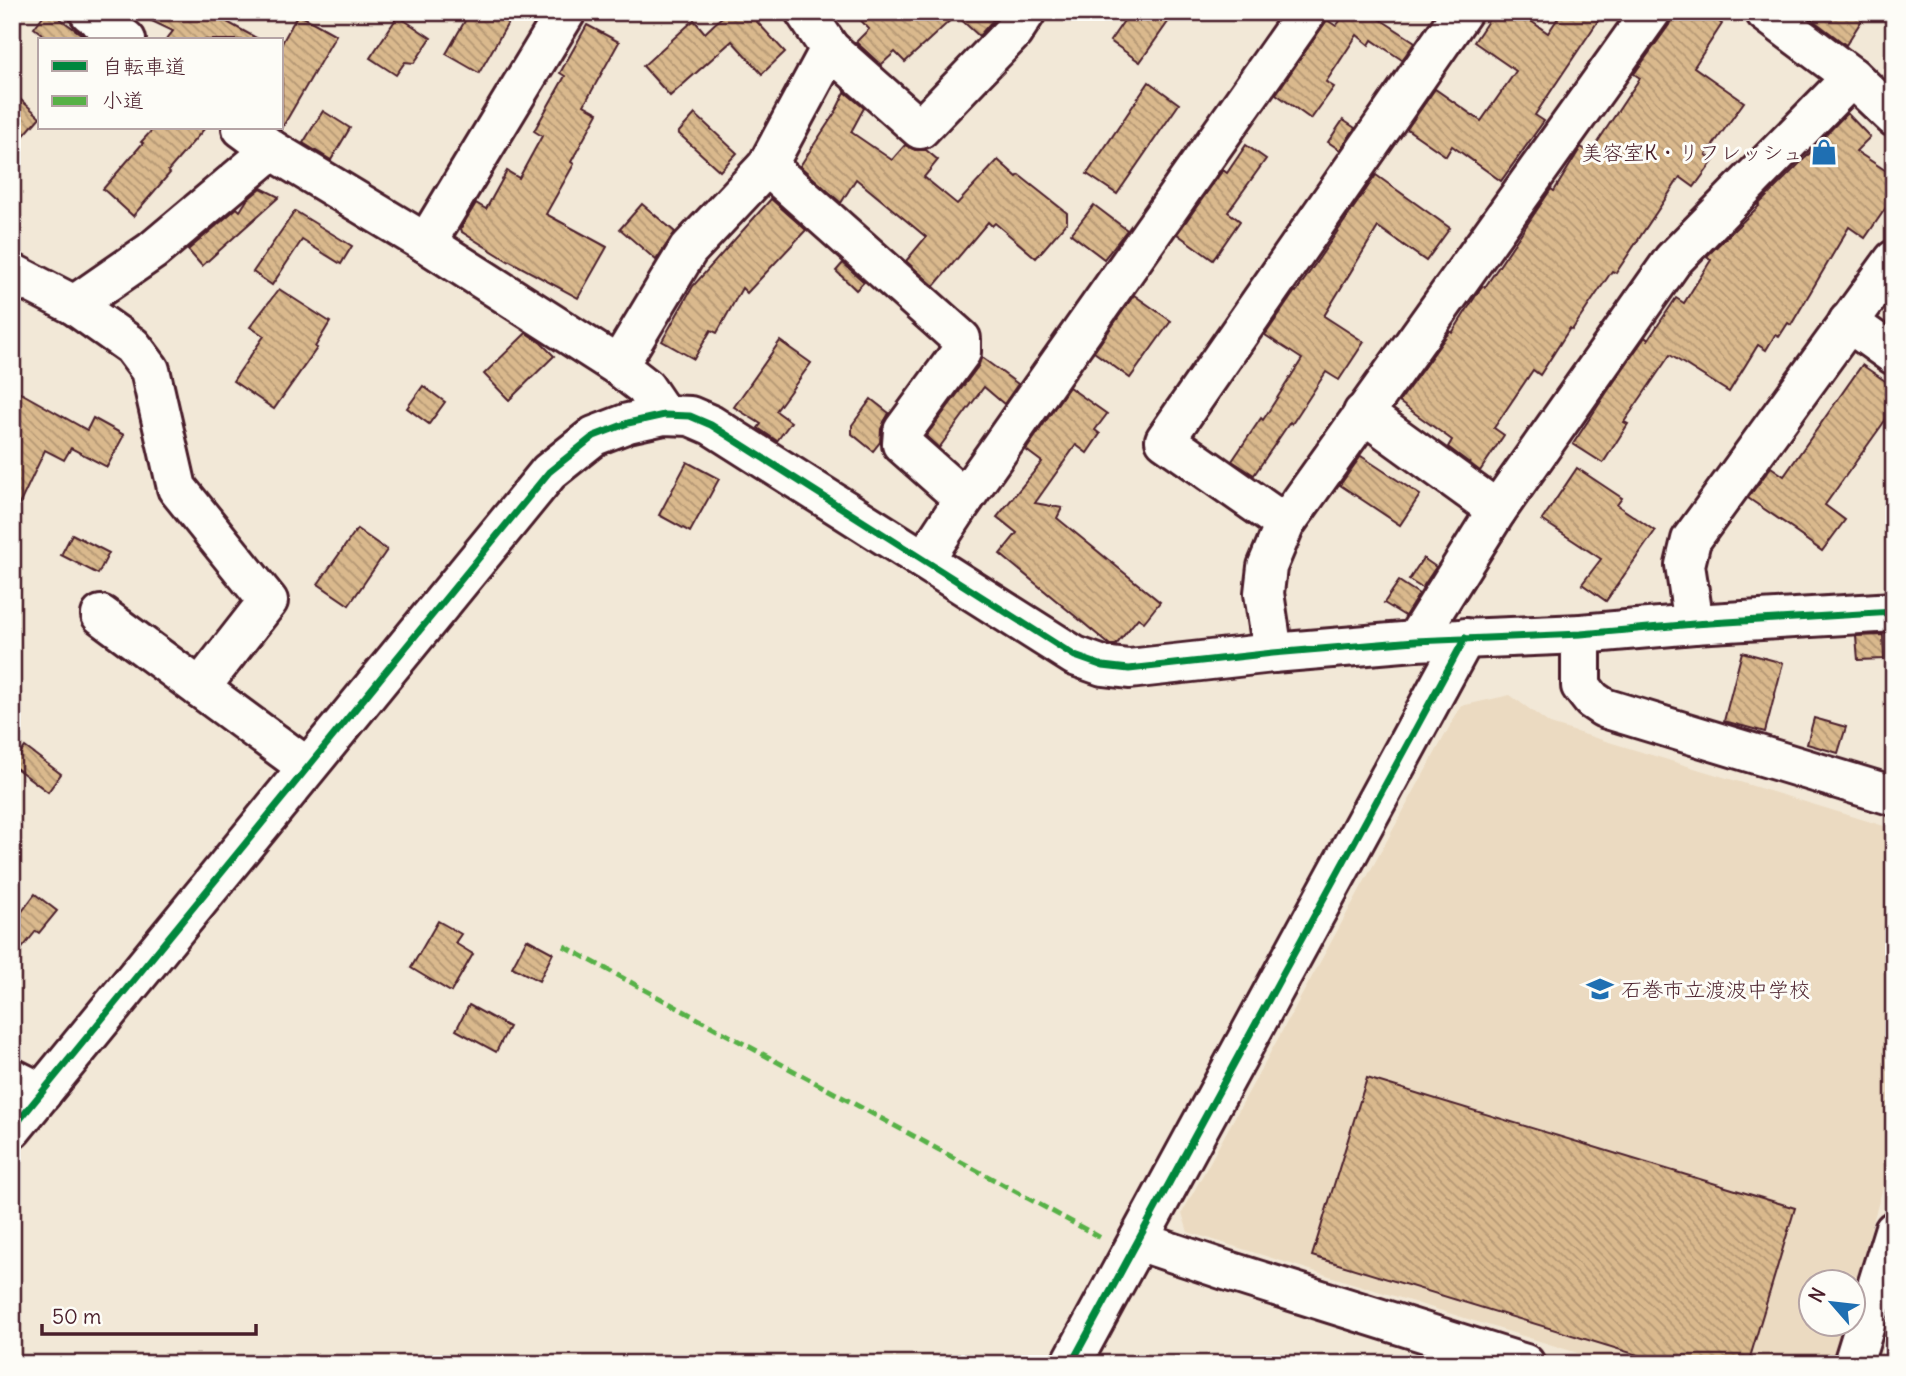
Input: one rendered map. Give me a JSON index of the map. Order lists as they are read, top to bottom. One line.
{"places":{"shop":["美容室K・リフレッシュ"],"school or university":["石巻市立渡波中学校"]},"legend":["自転車道","小道"],"scale_bar":"50 m","north":"top left"}
